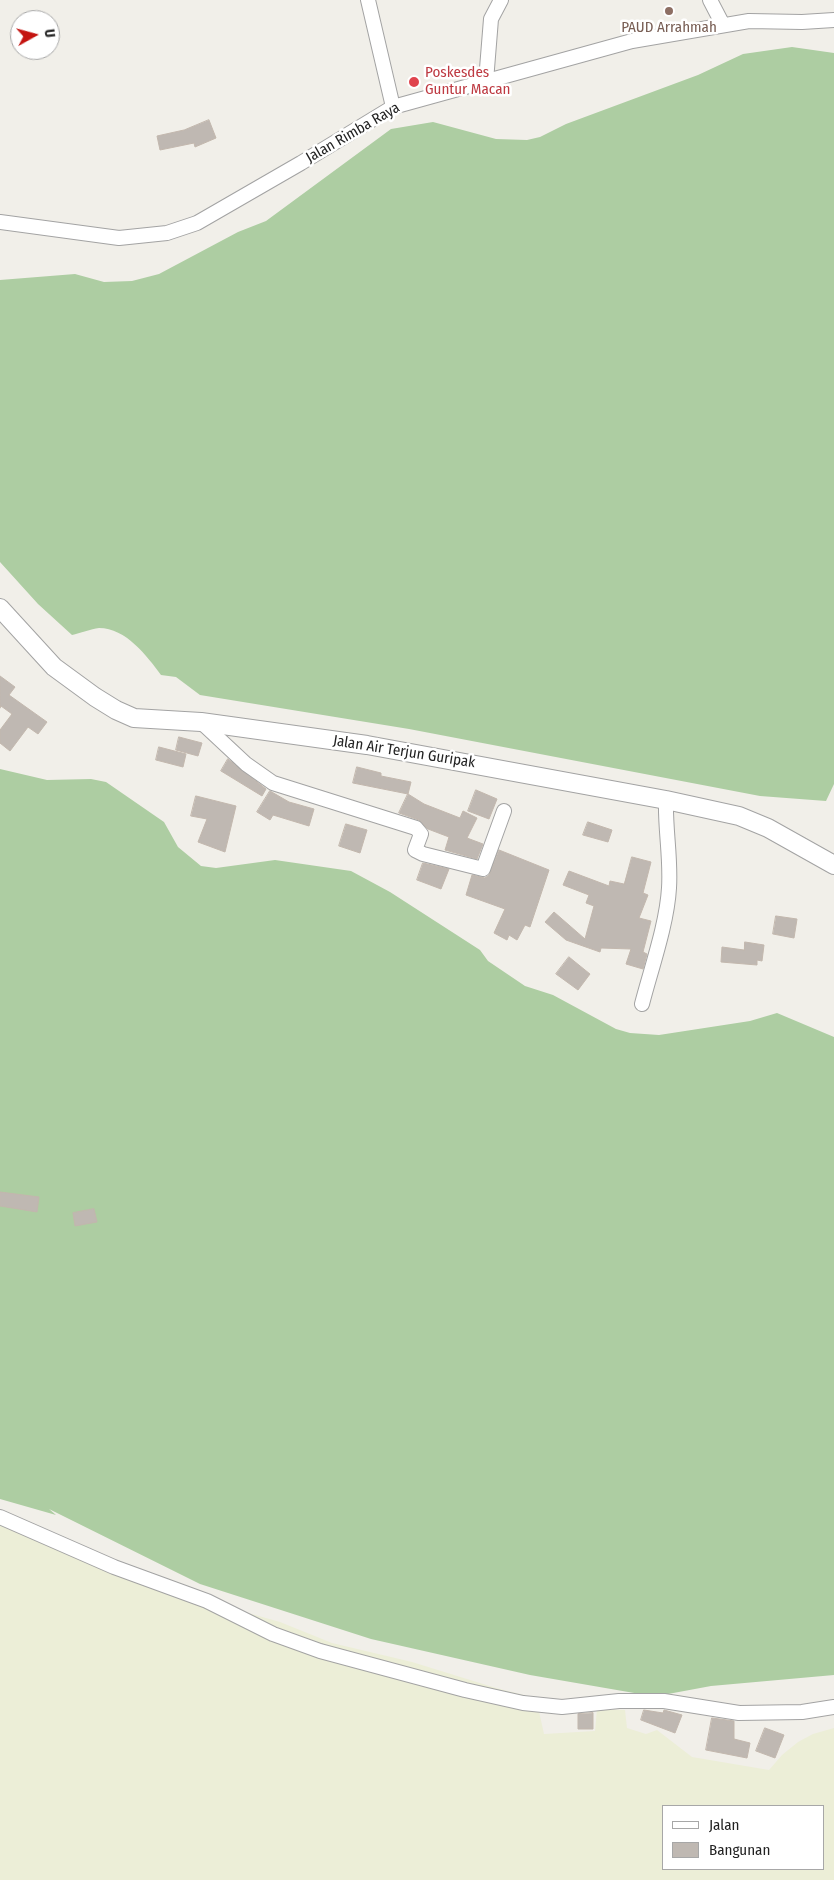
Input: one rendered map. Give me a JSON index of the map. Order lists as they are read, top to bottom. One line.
{"streets":{"street":["Jalan Rimba Raya","Jalan Air Terjun Guripak"]},"places":["PAUD Arrahmah","Poskesdes Guntur Macan"],"legend":["Jalan","Bangunan"],"north":"right"}
